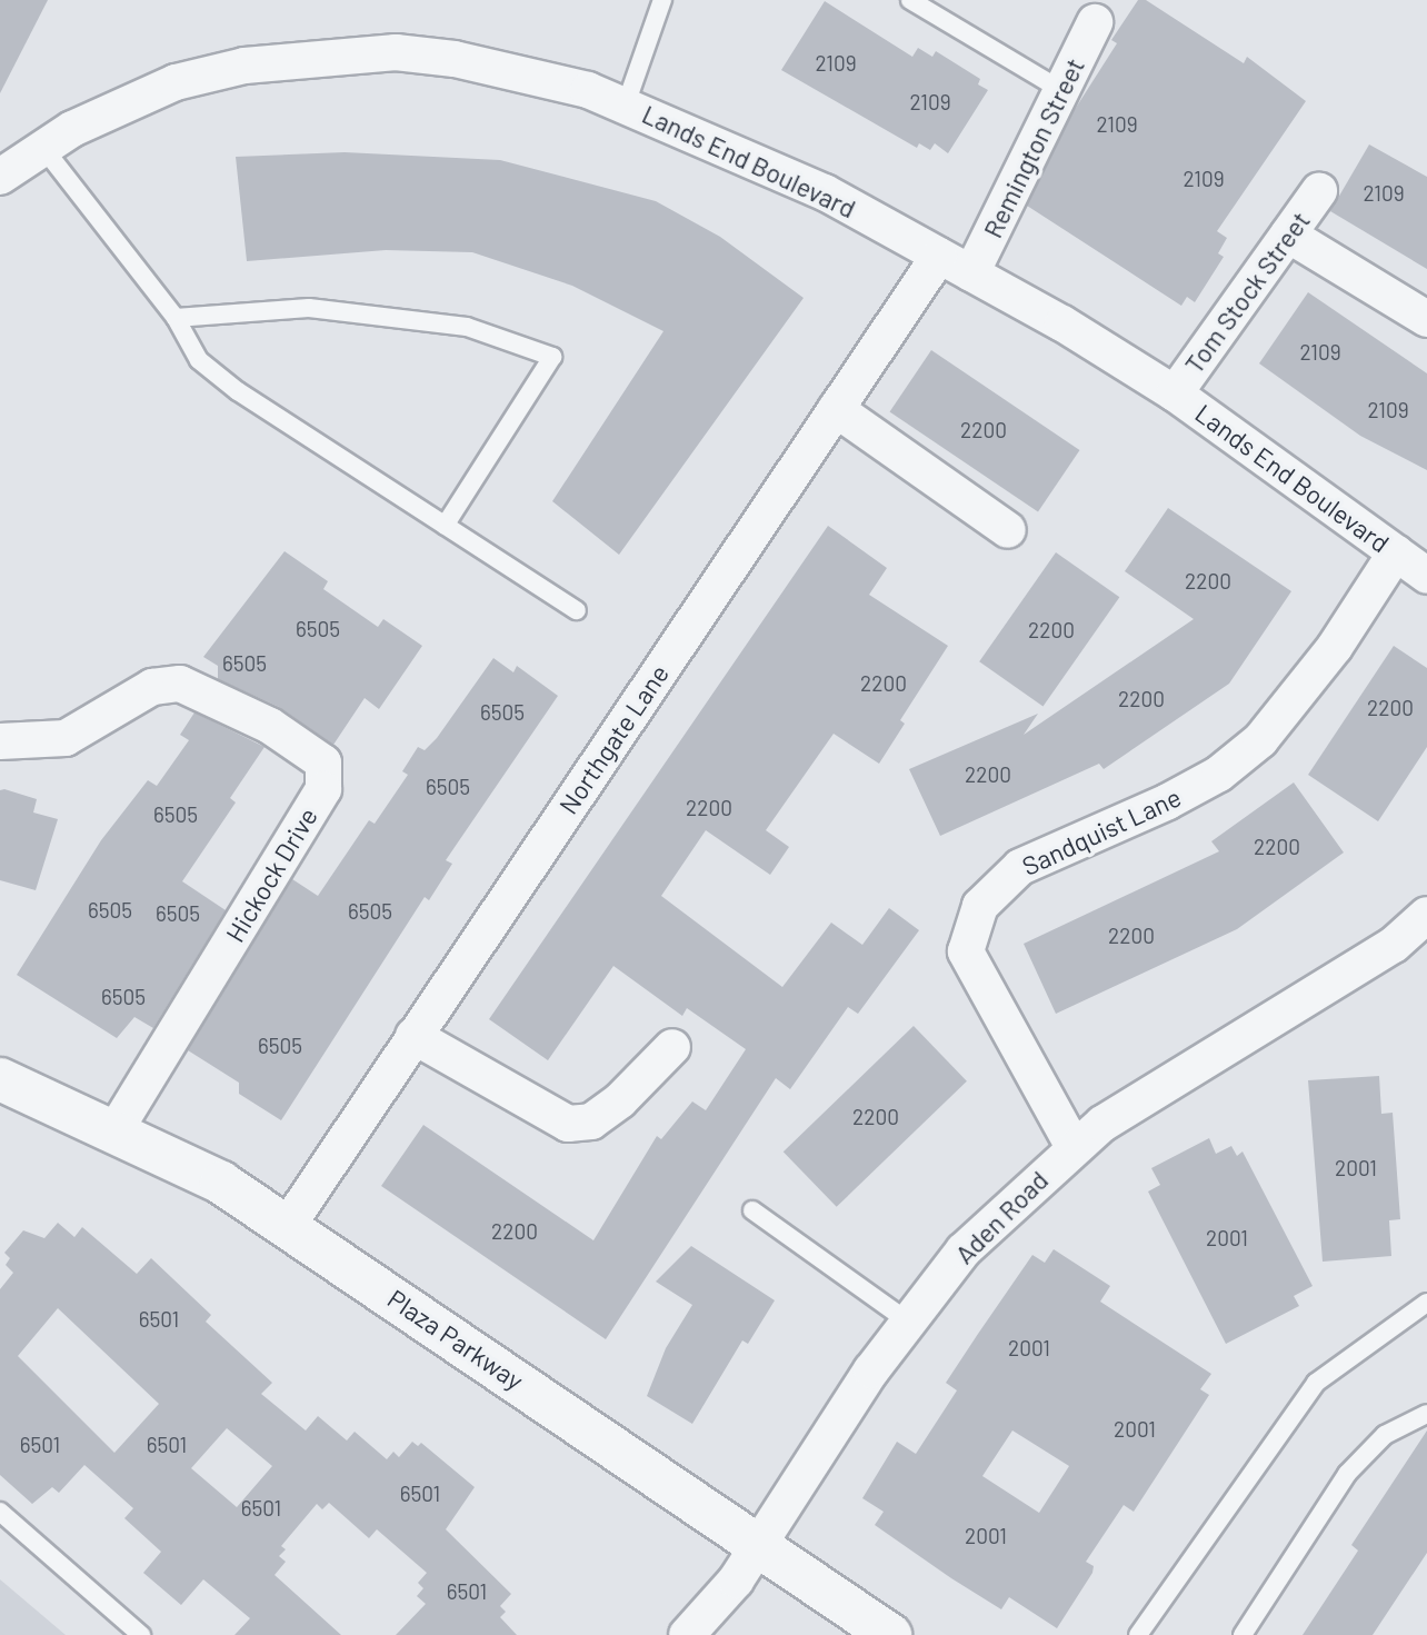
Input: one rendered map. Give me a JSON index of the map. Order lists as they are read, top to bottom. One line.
{"streets":{"street":["Remington Street","Lands End Boulevard","Tom Stock Street","Northgate Lane","Sandquist Lane","Hickock Drive","Aden Road","Plaza Parkway"]},"crossings":[["Remington Street","Lands End Boulevard"],["Lands End Boulevard","Tom Stock Street"],["Lands End Boulevard","Northgate Lane"],["Lands End Boulevard","Sandquist Lane"],["Northgate Lane","Plaza Parkway"],["Sandquist Lane","Aden Road"],["Hickock Drive","Plaza Parkway"],["Aden Road","Plaza Parkway"]],"house_numbers":["2109","2109","2109","2109","2109","2109","2109","2200","2200","6505","2200","6505","2200","2200","2200","6505","2200","6505","2200","6505","2200","6505","6505","6505","2200","6505","6505","2200","2001","2200","2001","6501","2001","2001","6501","6501","6501","6501","2001","6501"]}
